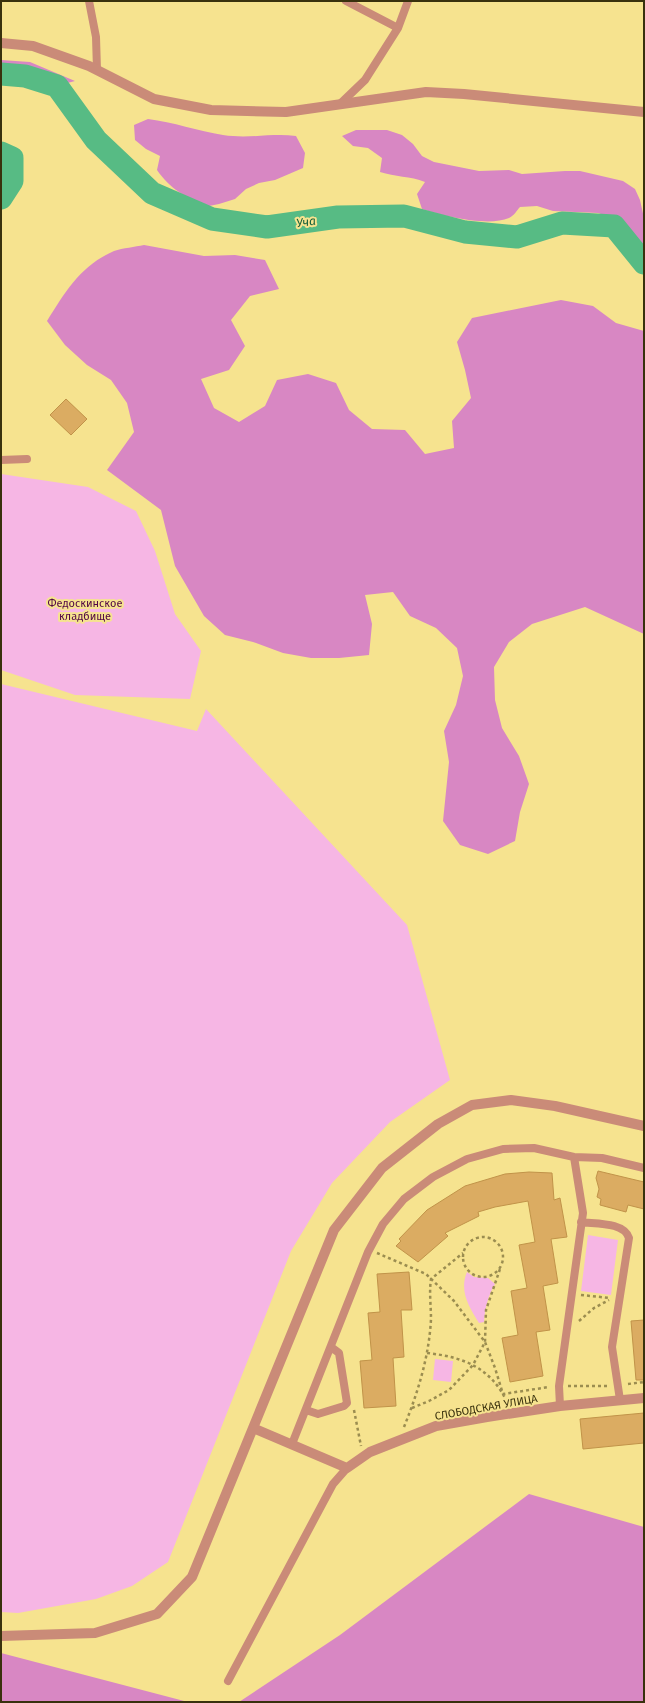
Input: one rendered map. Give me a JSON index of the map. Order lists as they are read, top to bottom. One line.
{"streets":{"street":["СЛОБОДСКАЯ УЛИЦА"]},"water":["Уча"],"parks":["Федоскинское кладбище"]}
